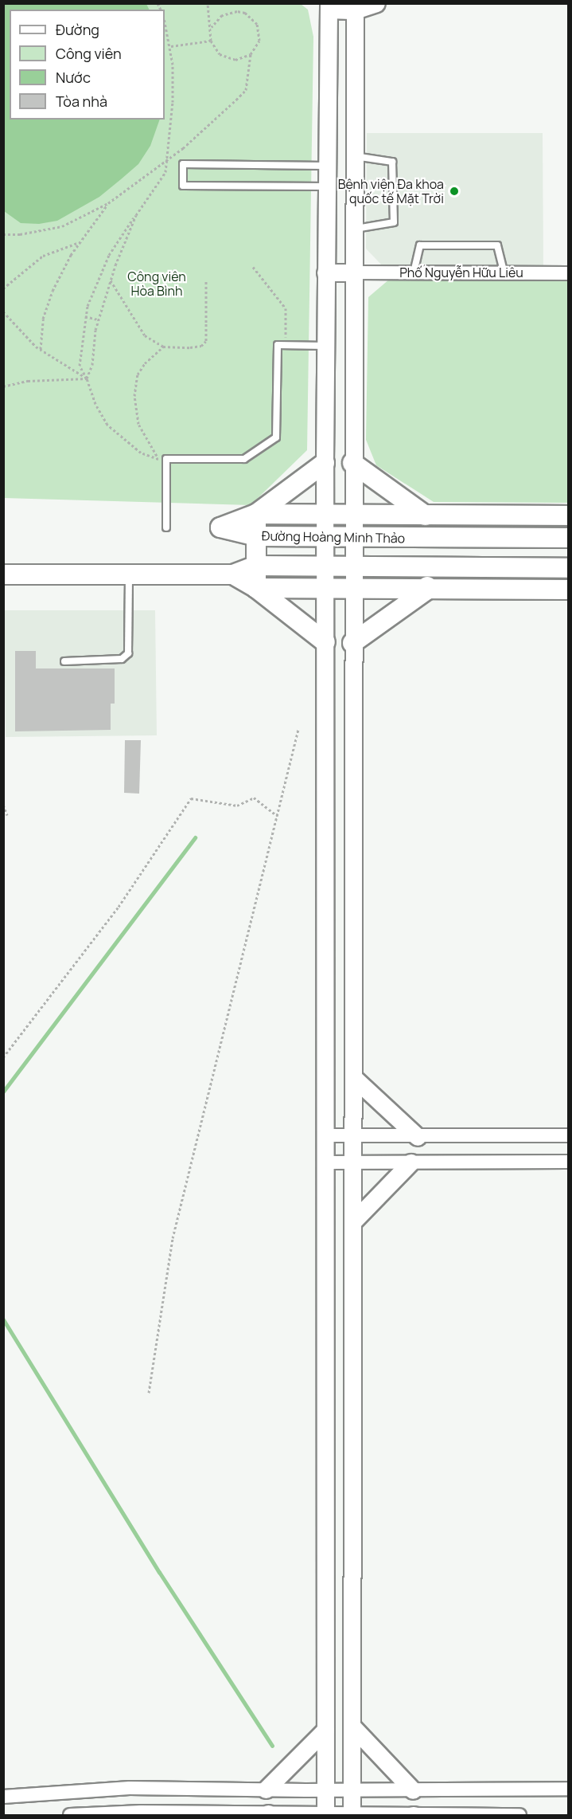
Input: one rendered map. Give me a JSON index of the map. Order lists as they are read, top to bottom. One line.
{"streets":{"main road":["Đường Hoàng Minh Thảo"],"street":["Phố Nguyễn Hữu Liêu"]},"parks":["Công viên Hòa Bình"],"places":["Bệnh viện Đa khoa quốc tế Mặt Trời"],"legend":["Đường","Công viên","Nước","Tòa nhà"]}
